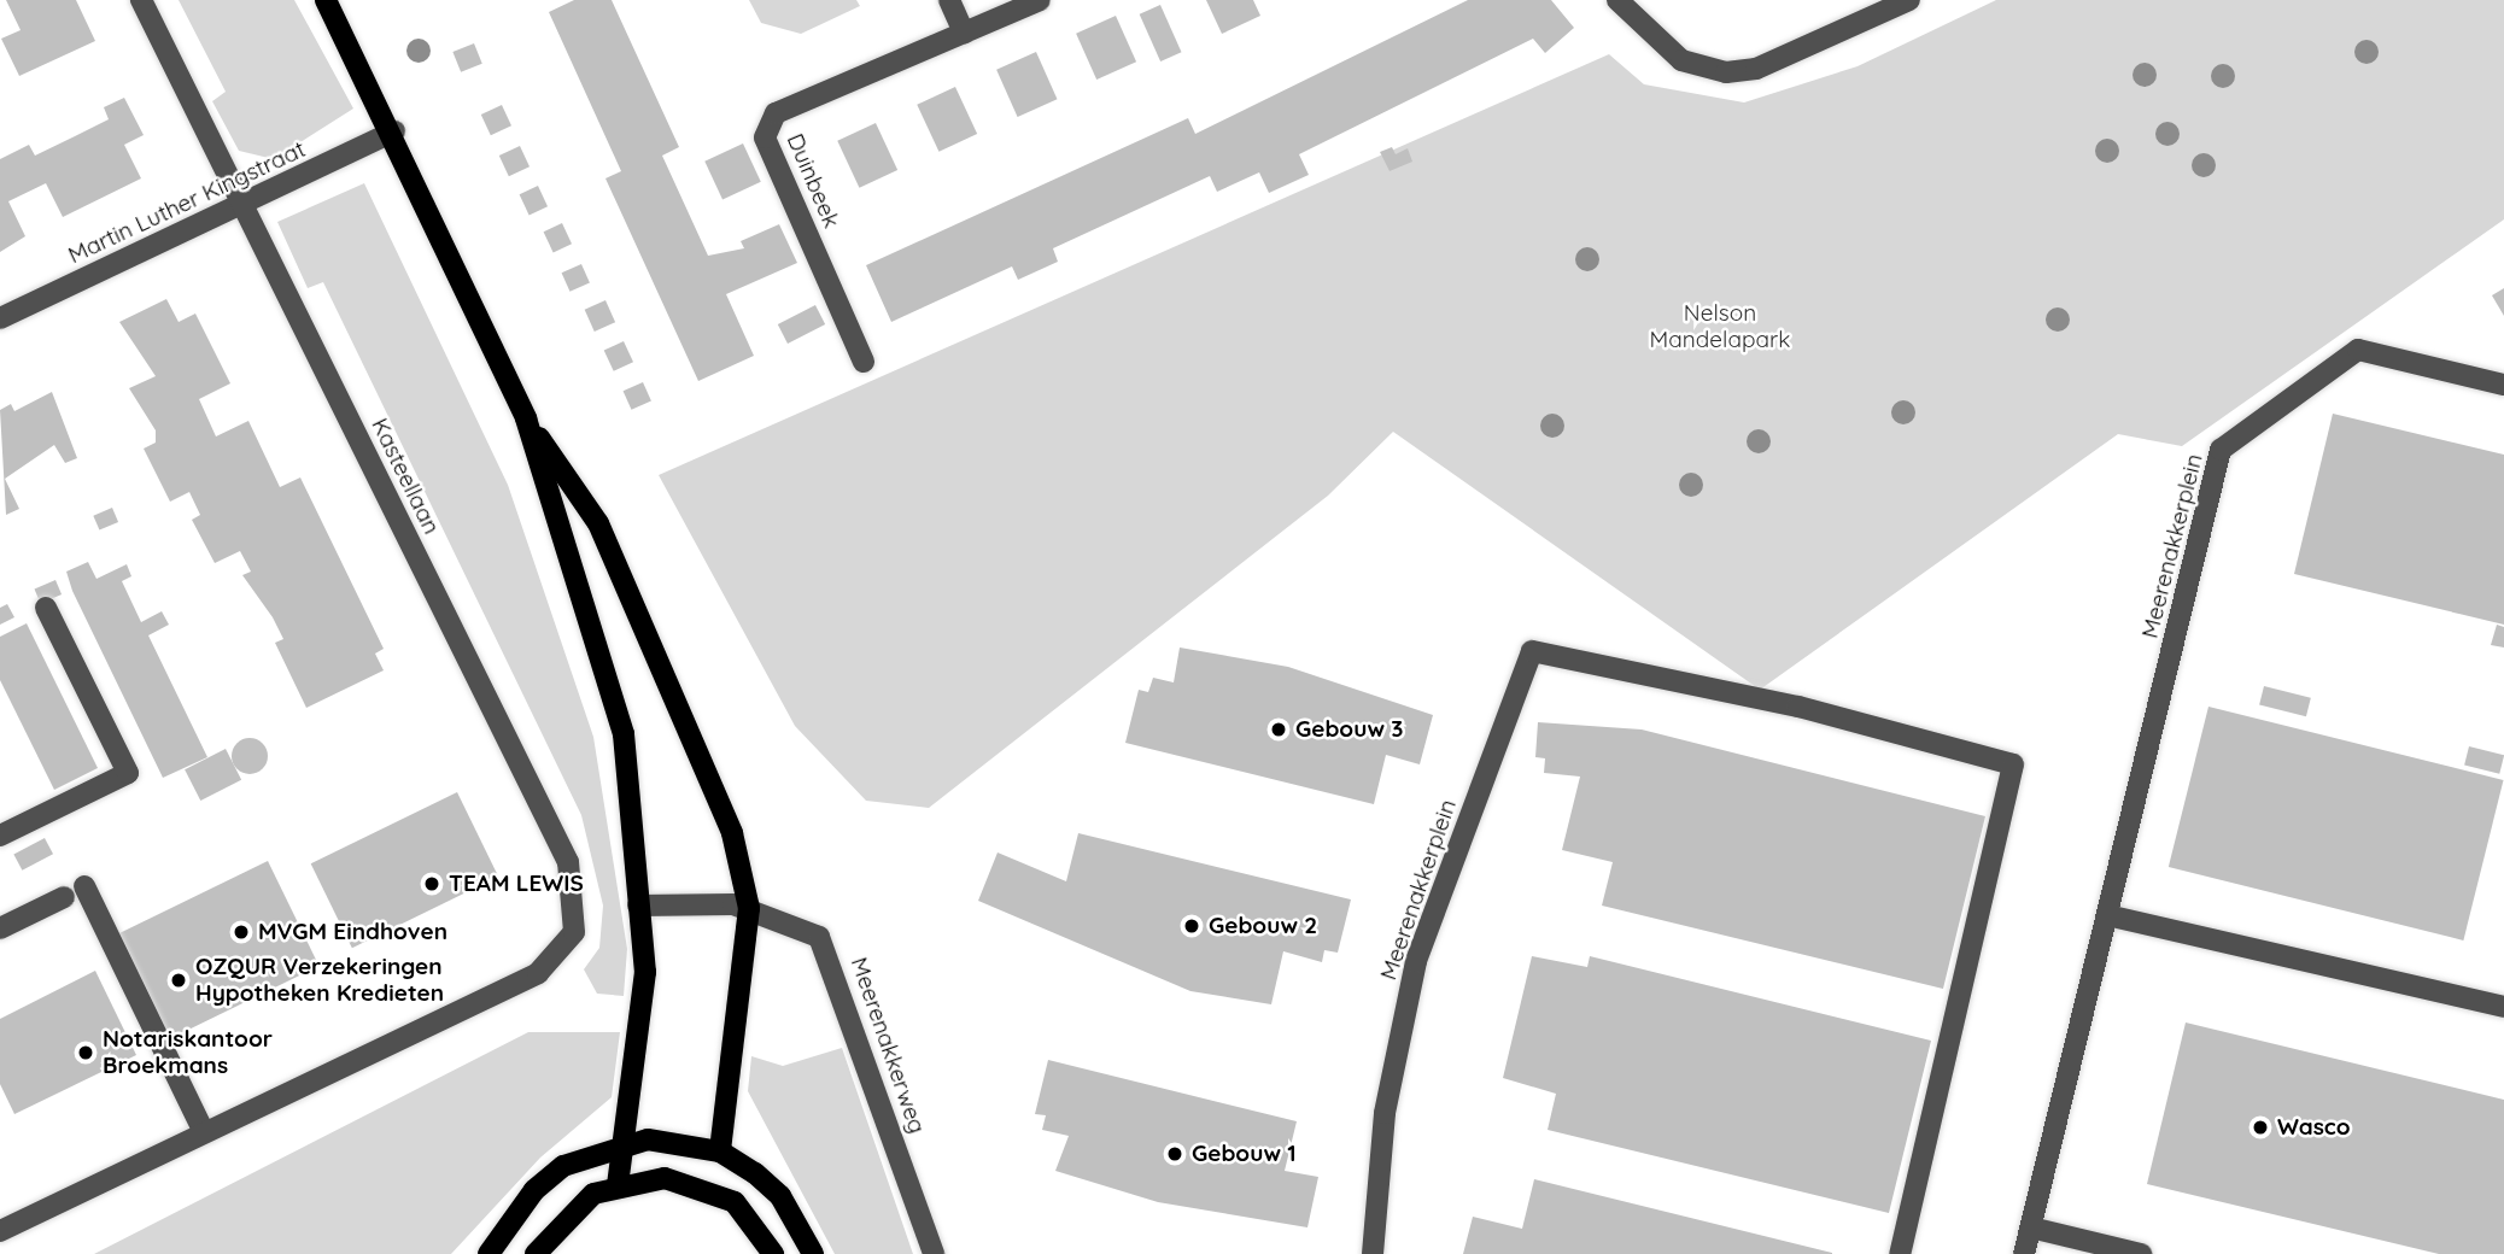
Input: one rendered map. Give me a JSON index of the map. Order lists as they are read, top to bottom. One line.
{"streets":{"street":["Duinbeek","Martin Luther Kingstraat","Kasteellaan","Meerenakkerplein","Meerenakkerweg"]},"crossings":[["Martin Luther Kingstraat","Kasteellaan"]],"parks":["Nelson Mandelapark"],"places":["Gebouw 3","TEAM LEWIS","Gebouw 2","MVGM Eindhoven","OZQUR Verzekeringen Hypotheken Kredieten","Notariskantoor Broekmans","Wasco","Gebouw 1"]}
